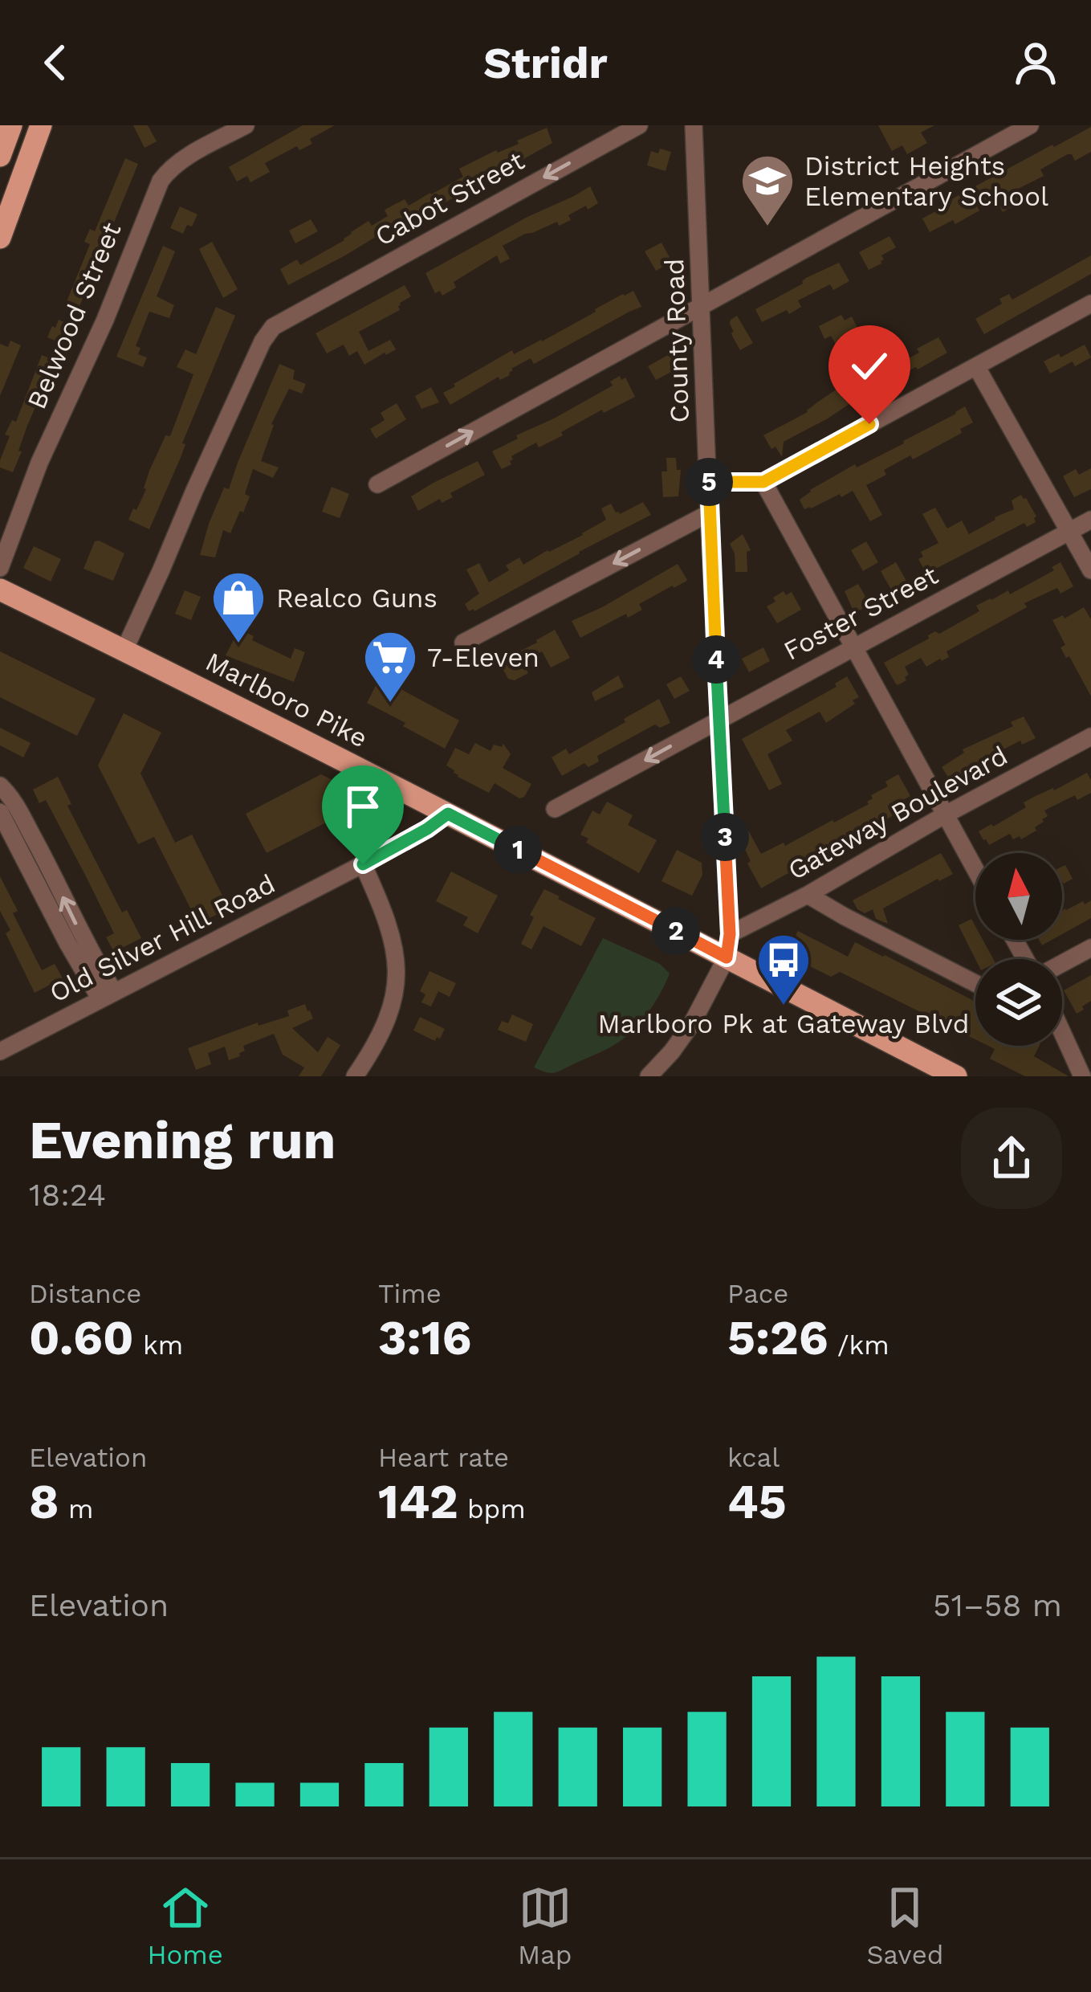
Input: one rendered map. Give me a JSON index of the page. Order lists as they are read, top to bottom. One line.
{"streets":{"main road":["Marlboro Pike"],"street":["Cabot Street","Belwood Street","County Road","Foster Street","Gateway Boulevard","Old Silver Hill Road"]},"crossings":[["Cabot Street","Marlboro Pike"],["County Road","Foster Street"],["County Road","Marlboro Pike"],["County Road","Gateway Boulevard"],["Marlboro Pike","Gateway Boulevard"],["Marlboro Pike","Old Silver Hill Road"]],"one_way":["Cabot Street"],"places":{"school or university":["District Heights Elementary School"],"shop":["Realco Guns"],"supermarket":["7-Eleven"],"bus stop":["Marlboro Pk at Gateway Blvd"]},"north":"top","page":{"header":"Stridr","pins":["5","4","3","1","2"],"heading":["Evening run","18:24"],"stats":[["Distance","0.60 km"],["Time","3:16"],["Pace","5:26 /km"],["Elevation","8 m"],["Heart rate","142 bpm"],["kcal","45"]],"chart":["Elevation","51–58 m"],"tabs":["Home","Map","Saved"]}}
